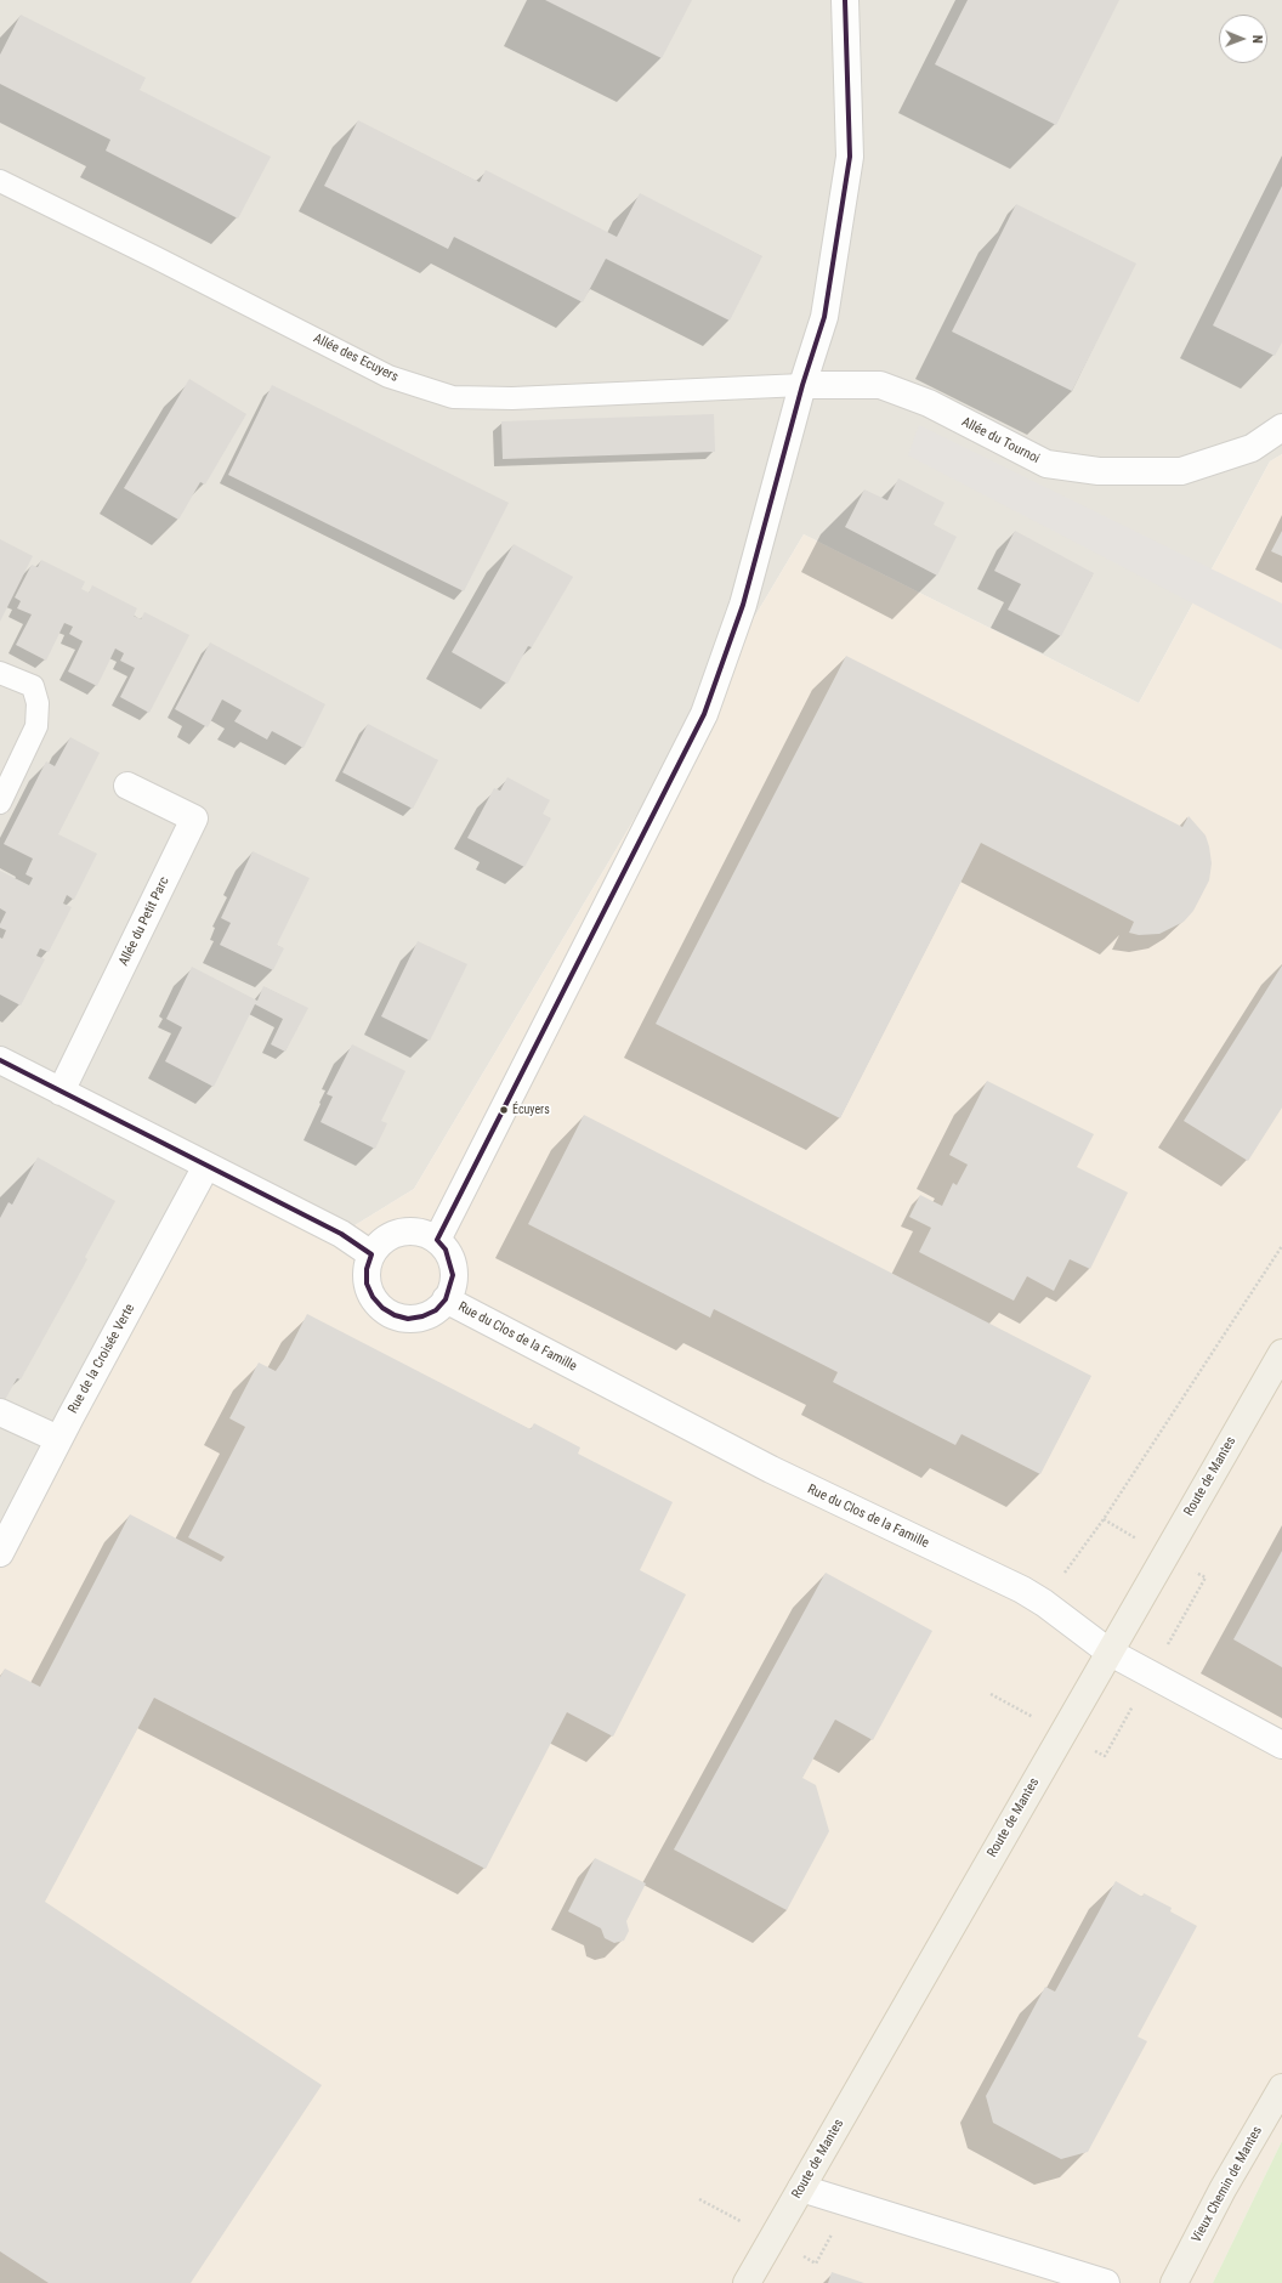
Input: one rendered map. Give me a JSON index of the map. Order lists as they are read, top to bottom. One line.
{"streets":{"main road":["Route de Mantes","Vieux Chemin de Mantes"],"street":["Allée du Tournoi","Allée du Petit Parc","Rue du Clos de la Famille","Rue de la Croisée Verte"],"lane":["Allée des Ecuyers"]},"crossings":[["Allée des Ecuyers","Allée du Tournoi"],["Rue du Clos de la Famille","Route de Mantes"]],"places":["Écuyers"],"north":"right"}
